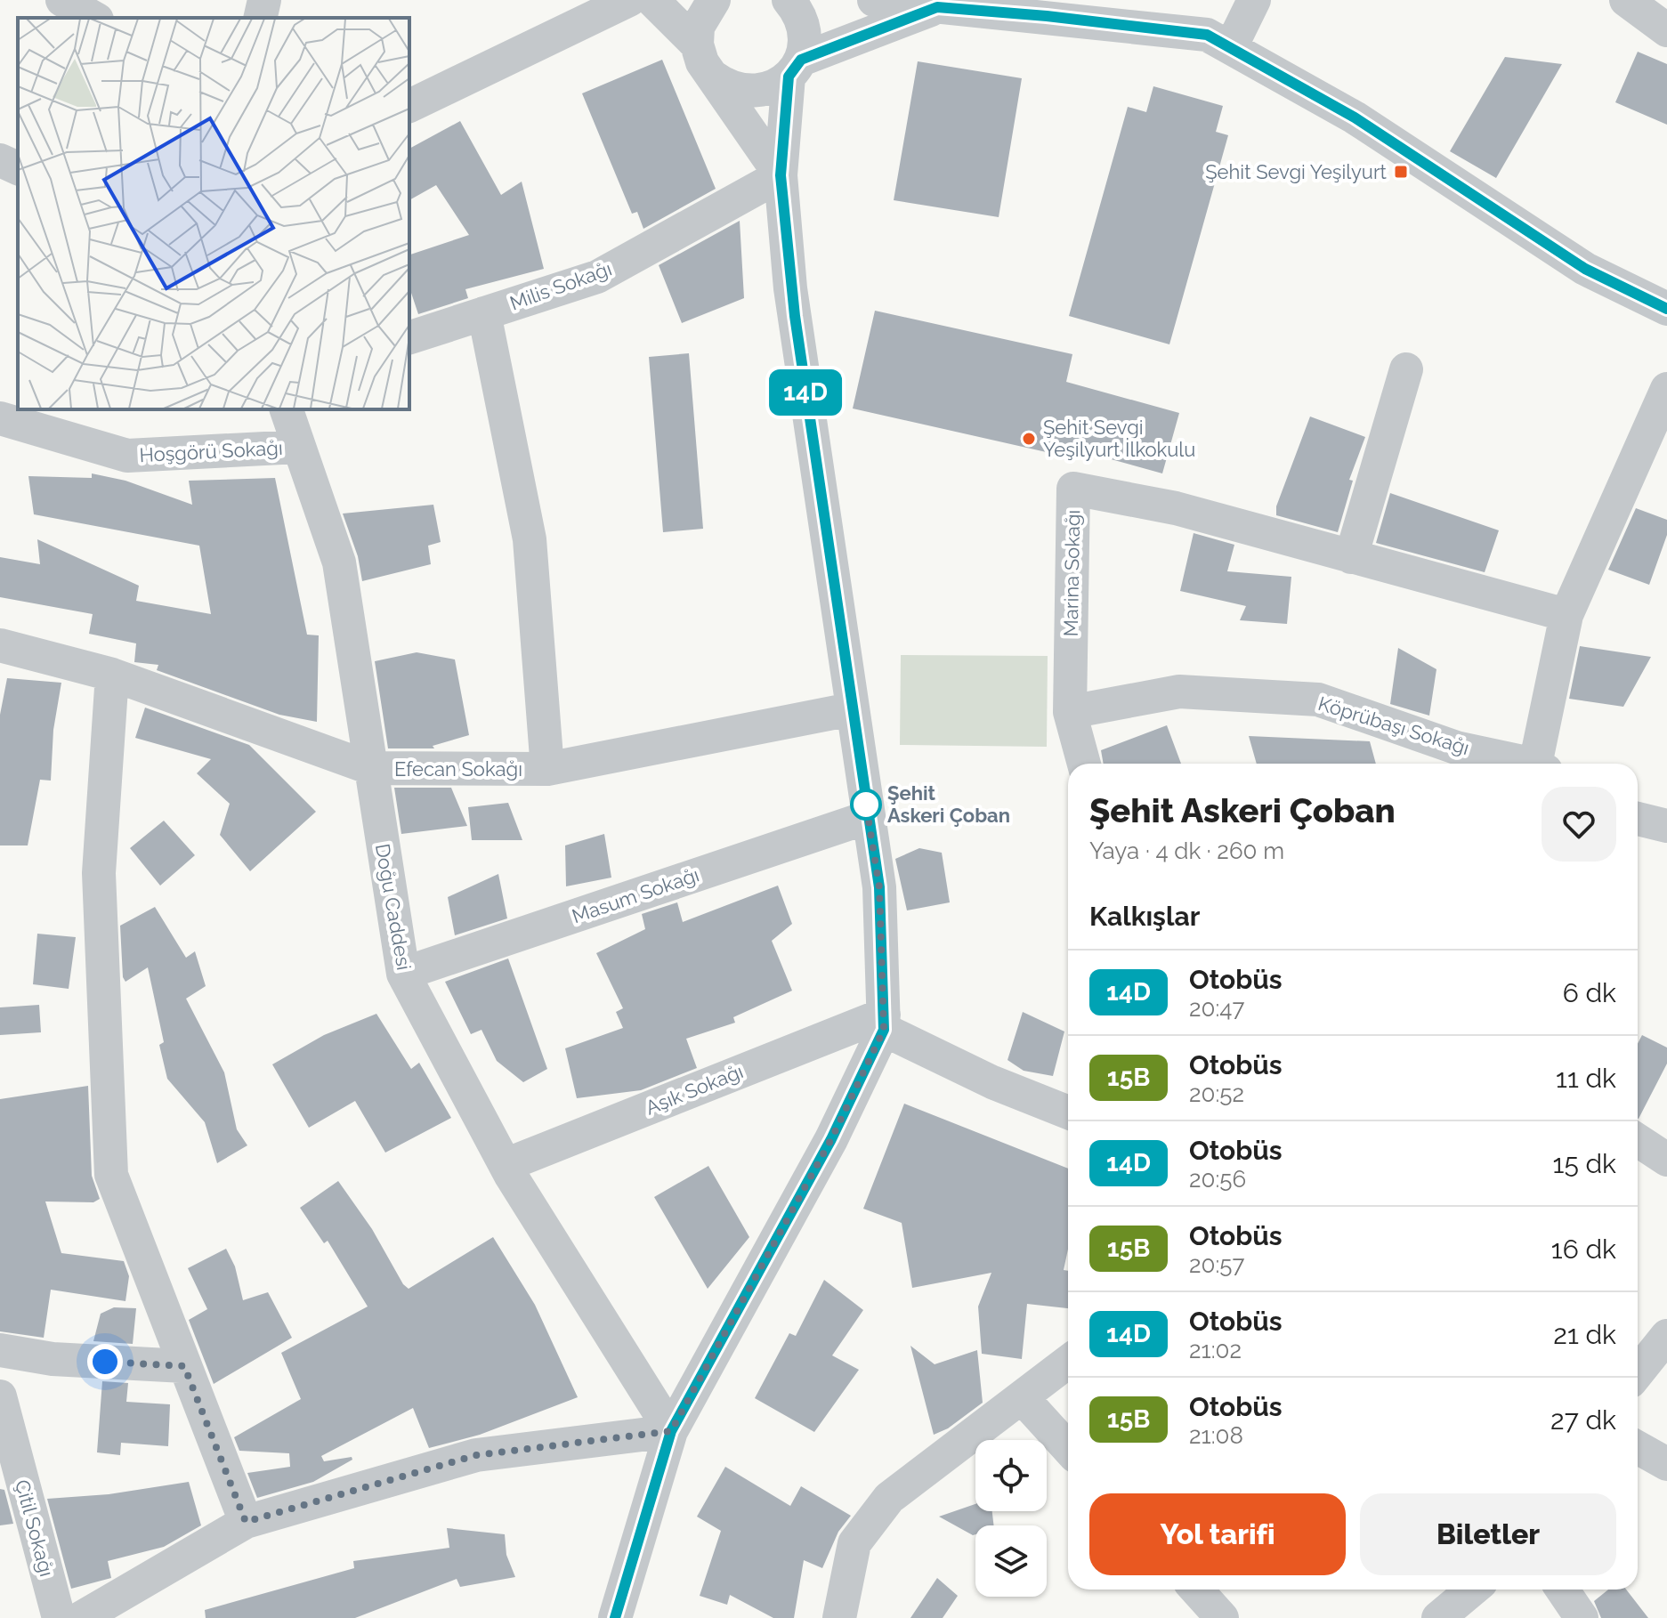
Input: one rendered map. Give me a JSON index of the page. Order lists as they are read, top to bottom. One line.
{"streets":{"street":["Milis Sokağı","Hoşgörü Sokağı","Marina Sokağı","Köprübaşı Sokağı","Efecan Sokağı","Masum Sokağı","Doğu Caddesi","Aşık Sokağı","Çitil Sokağı"]},"crossings":[["Hoşgörü Sokağı","Doğu Caddesi"],["Marina Sokağı","Köprübaşı Sokağı"],["Efecan Sokağı","Doğu Caddesi"],["Masum Sokağı","Doğu Caddesi"],["Doğu Caddesi","Aşık Sokağı"]],"places":{"transit":["Şehit Sevgi Yeşilyurt"],"other":["Şehit Sevgi Yeşilyurt İlkokulu","Şehit Askeri Çoban"]},"lines":["bus line 14D"],"page":{"on_map":"14D","heading":[["Şehit Askeri Çoban","Yaya · 4 dk · 260 m"],"Kalkışlar"],"list":[{"mark":"14D","name":"Otobüs","note":"20:47","value":"6 dk"},{"mark":"15B","name":"Otobüs","note":"20:52","value":"11 dk"},{"mark":"14D","name":"Otobüs","note":"20:56","value":"15 dk"},{"mark":"15B","name":"Otobüs","note":"20:57","value":"16 dk"},{"mark":"14D","name":"Otobüs","note":"21:02","value":"21 dk"},{"mark":"15B","name":"Otobüs","note":"21:08","value":"27 dk"}],"buttons":["Yol tarifi","Biletler"]}}
